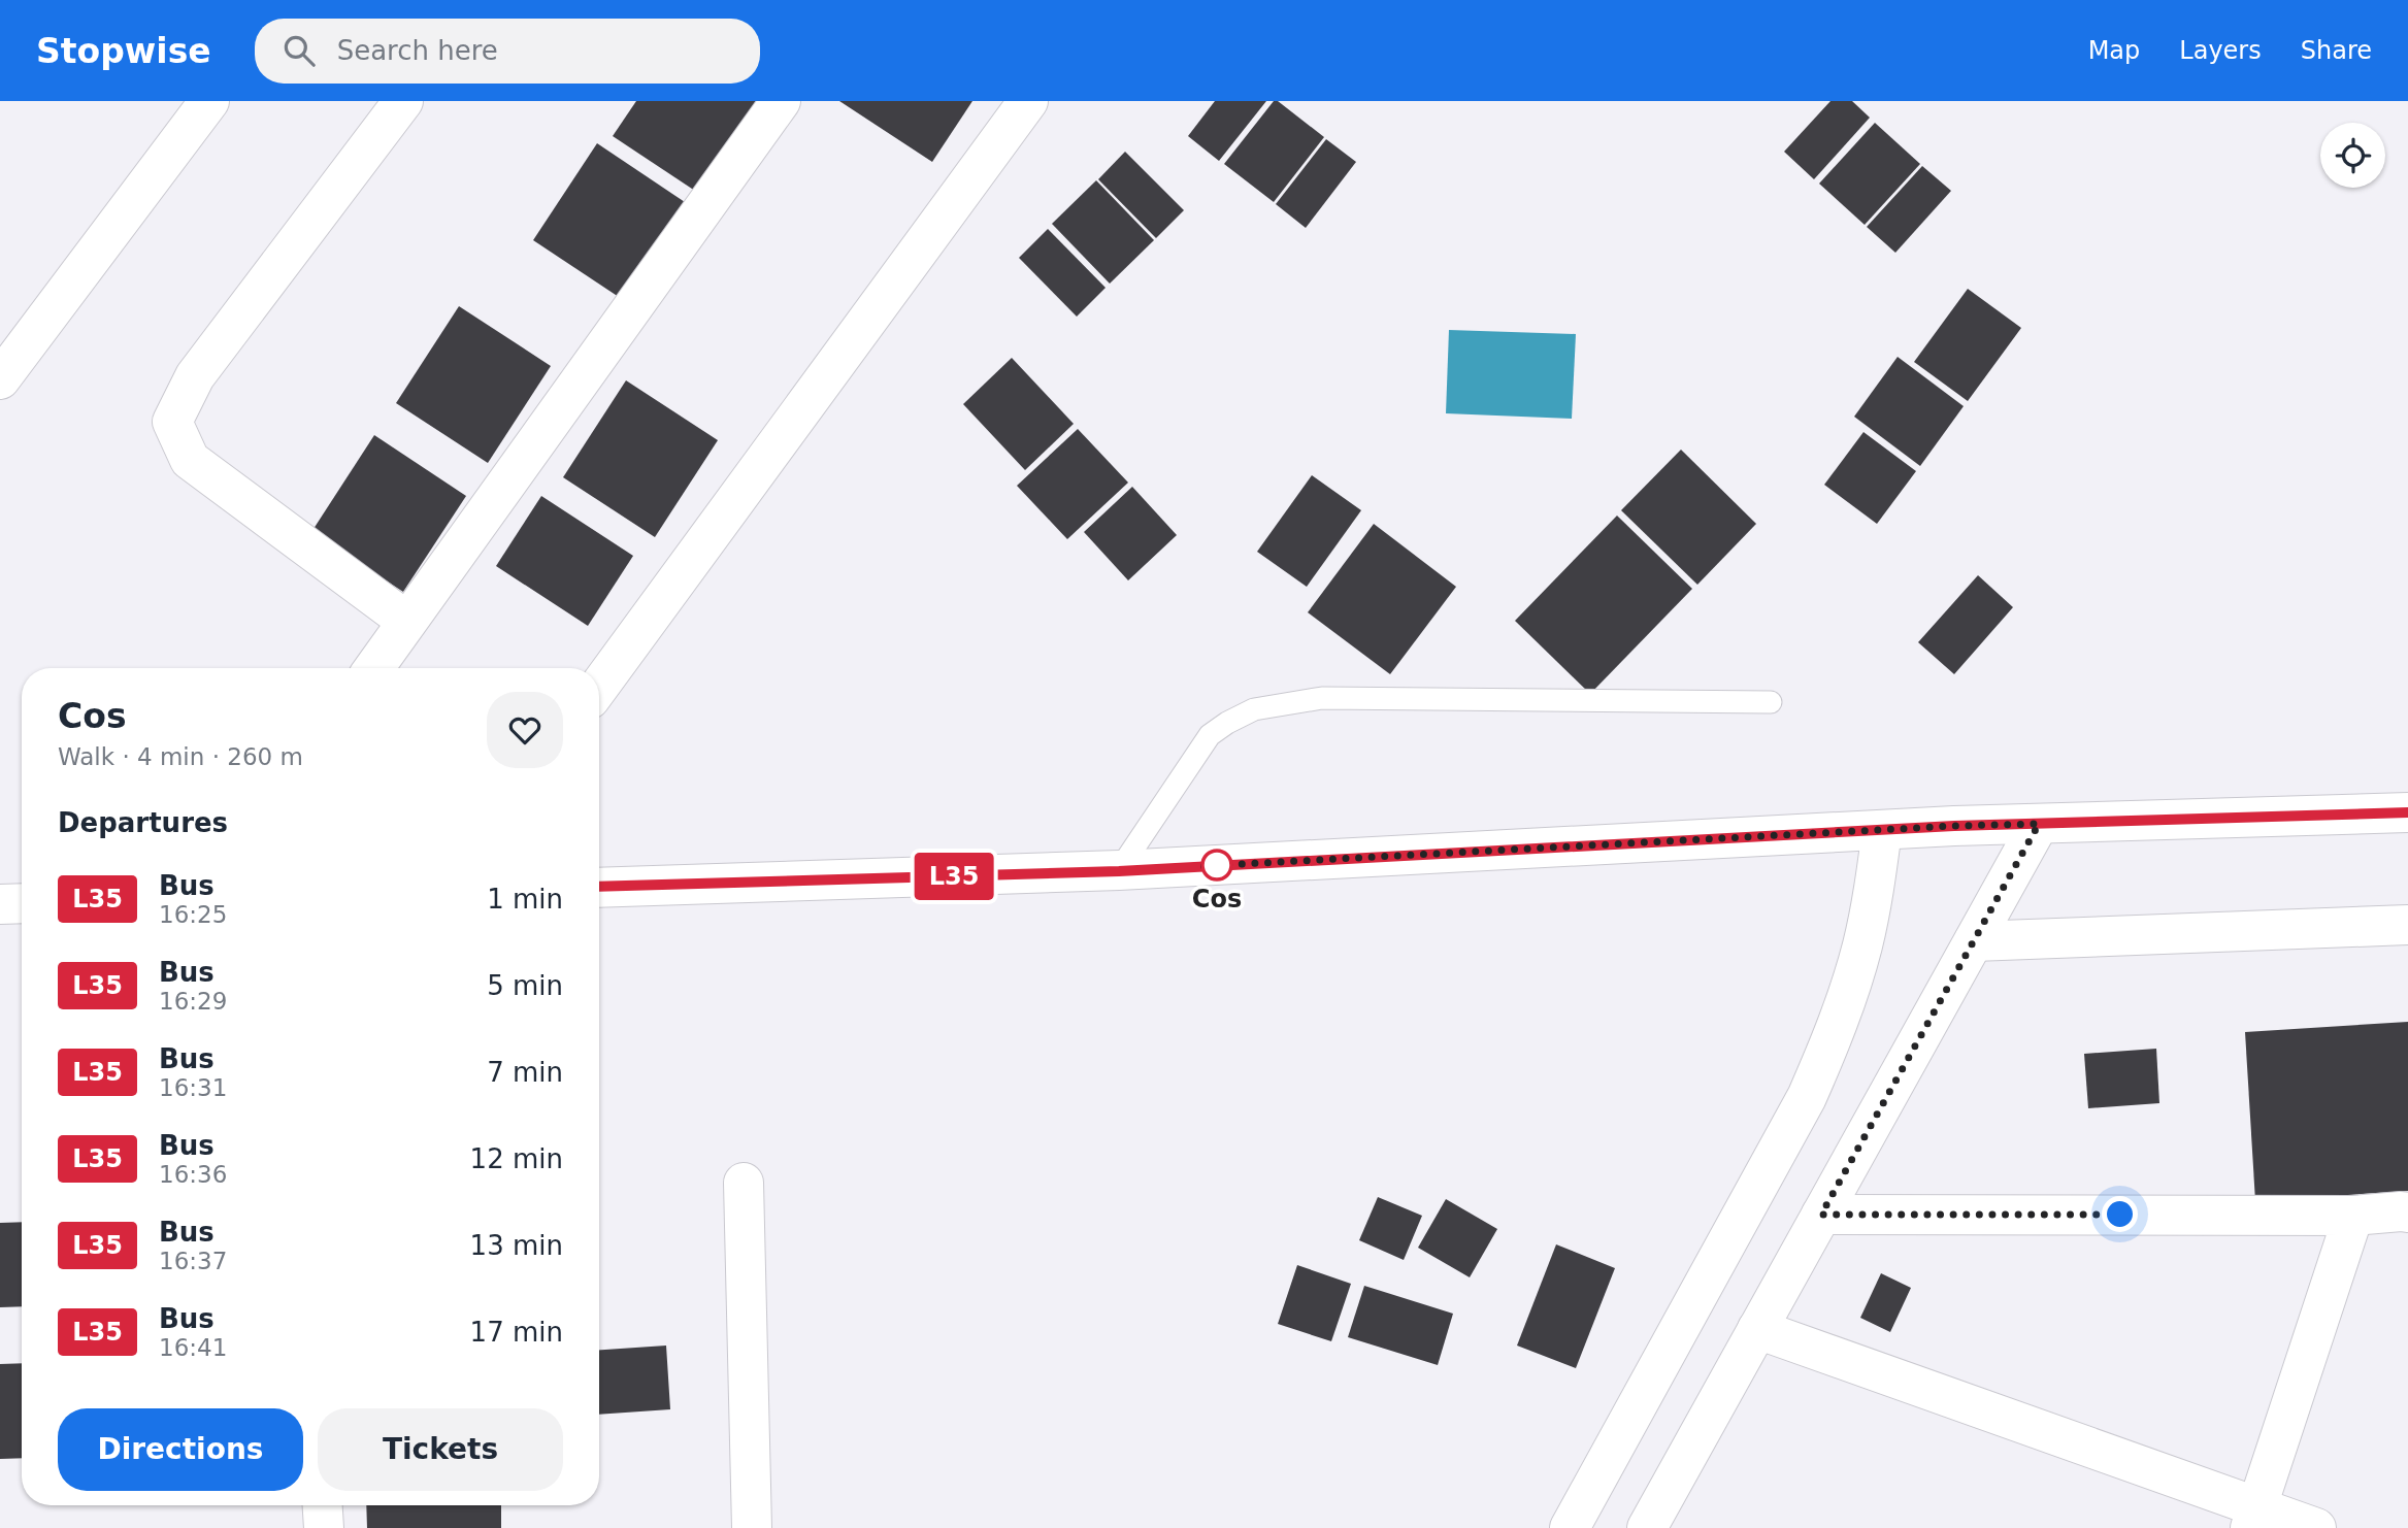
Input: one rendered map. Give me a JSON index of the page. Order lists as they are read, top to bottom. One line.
{"places":["Cos"],"lines":["bus line L35"],"page":{"header":"Stopwise","search":"Search here","nav":["Map","Layers","Share"],"on_map":"L35","heading":[["Cos","Walk · 4 min · 260 m"],"Departures"],"list":[{"mark":"L35","name":"Bus","note":"16:25","value":"1 min"},{"mark":"L35","name":"Bus","note":"16:29","value":"5 min"},{"mark":"L35","name":"Bus","note":"16:31","value":"7 min"},{"mark":"L35","name":"Bus","note":"16:36","value":"12 min"},{"mark":"L35","name":"Bus","note":"16:37","value":"13 min"},{"mark":"L35","name":"Bus","note":"16:41","value":"17 min"}],"buttons":["Directions","Tickets"]}}
